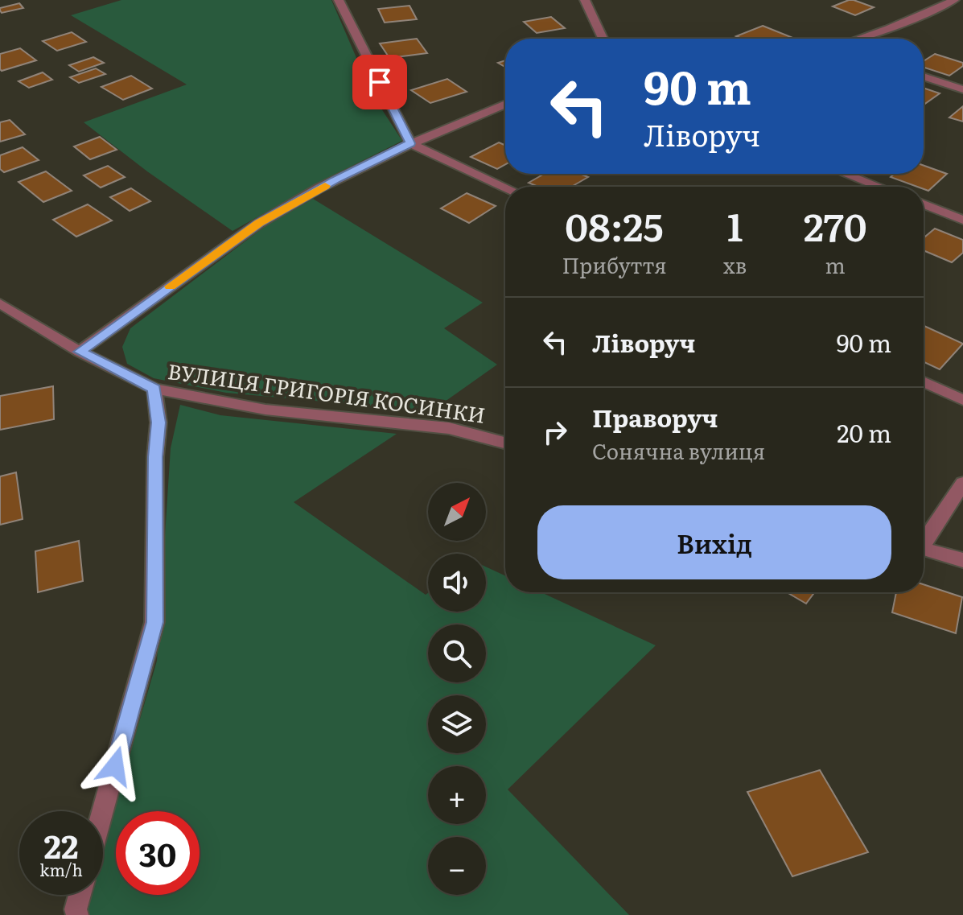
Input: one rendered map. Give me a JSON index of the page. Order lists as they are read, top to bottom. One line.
{"streets":{"street":["ВУЛИЦЯ ГРИГОРІЯ КОСИНКИ"]},"north":"top right","page":{"turn":["90 m","Ліворуч"],"eta":["08:25","Прибуття","1","хв","270","m"],"list":[{"name":"Ліворуч","value":"90 m"},{"name":"Праворуч","note":"Сонячна вулиця","value":"20 m"}],"map_buttons":["+","−"],"buttons":"Вихід","speed":"22 km/h","limit":"30"}}
